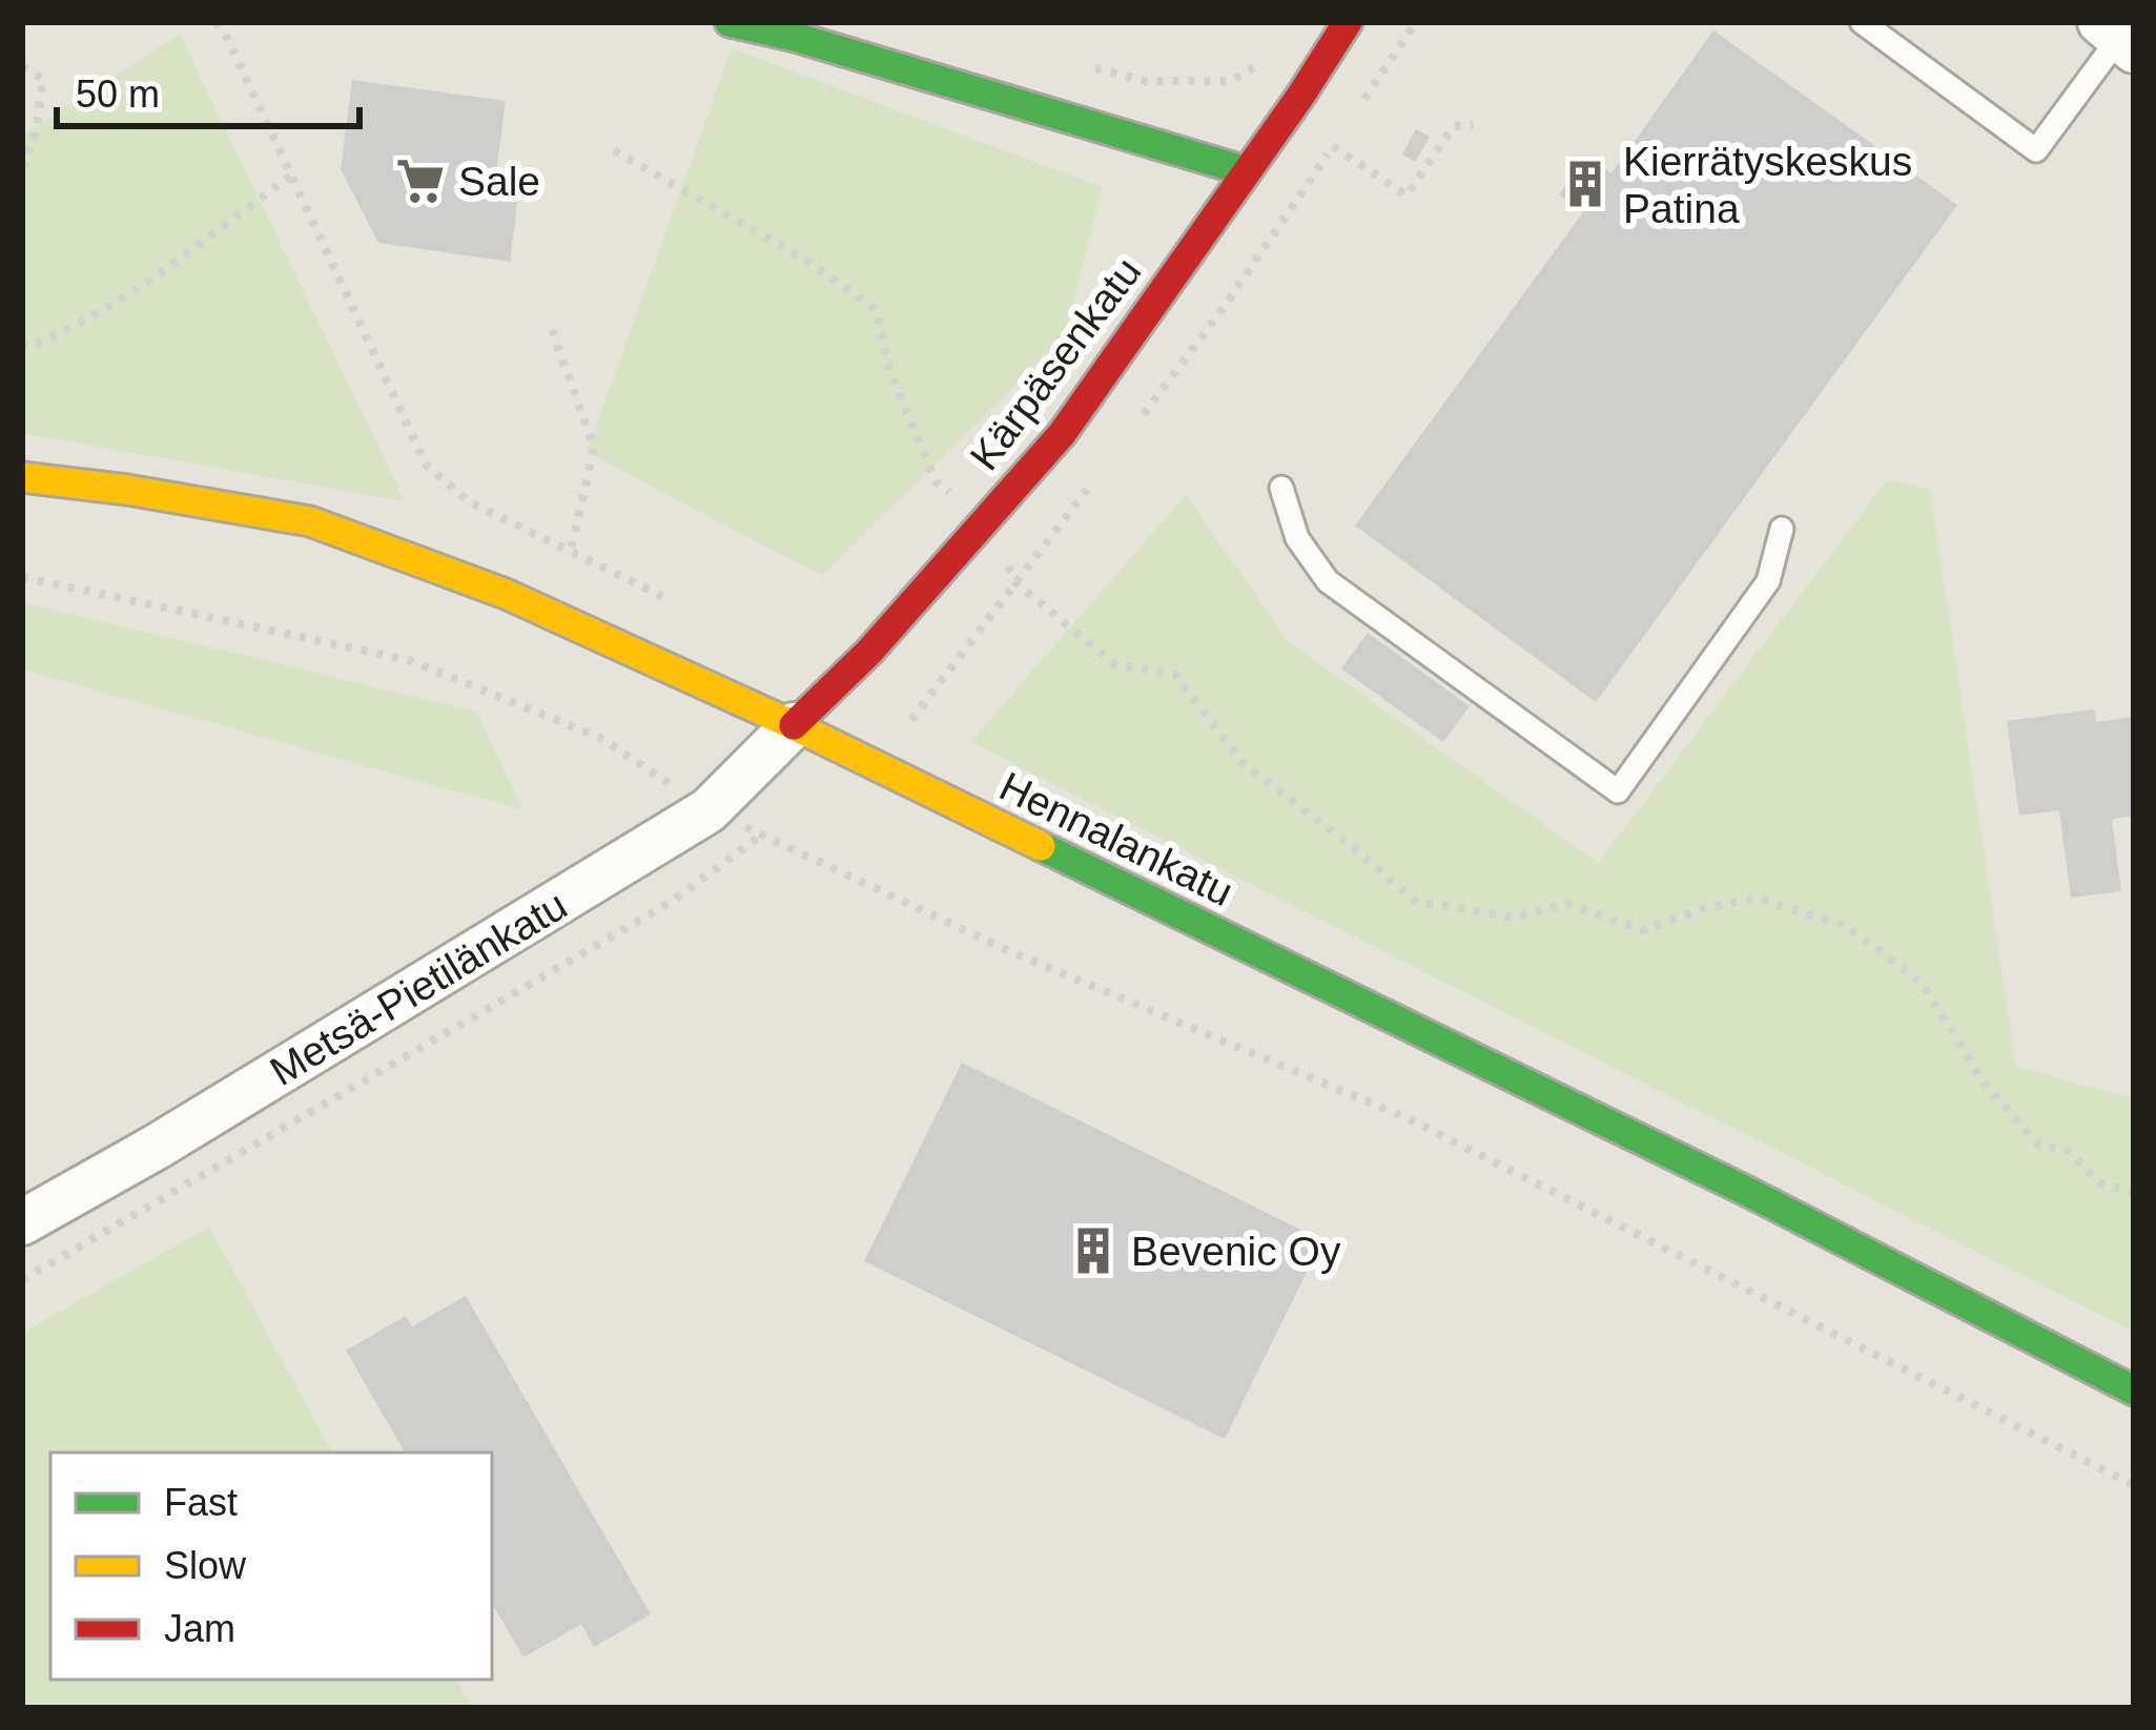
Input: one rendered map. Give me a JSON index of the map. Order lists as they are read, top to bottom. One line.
{"streets":{"street":["Kärpäsenkatu","Hennalankatu","Metsä-Pietilänkatu"]},"crossings":[["Kärpäsenkatu","Hennalankatu"],["Kärpäsenkatu","Metsä-Pietilänkatu"],["Hennalankatu","Metsä-Pietilänkatu"]],"places":{"supermarket":["Sale"],"building":["Kierrätyskeskus Patina","Bevenic Oy"]},"legend":["Fast","Slow","Jam"],"scale_bar":"50 m"}
